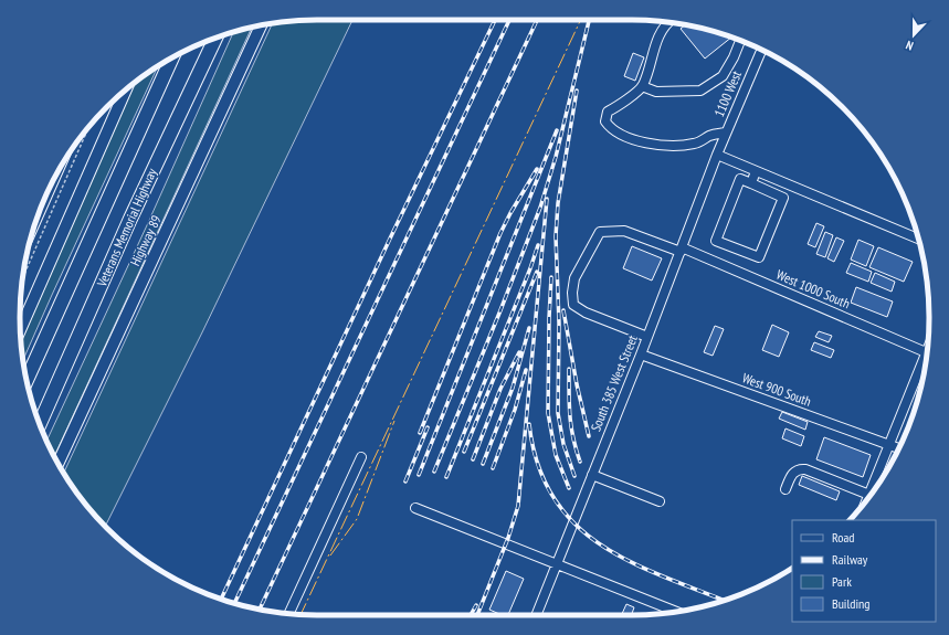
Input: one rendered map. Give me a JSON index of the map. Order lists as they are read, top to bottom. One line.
{"streets":{"highway":["Veterans Memorial Highway"],"main road":["Highway 89"],"street":["1100 West","West 1000 South","South 385 West Street","West 900 South"]},"crossings":[["1100 West","South 385 West Street"],["West 1000 South","South 385 West Street"],["South 385 West Street","West 900 South"]],"legend":["Road","Railway","Park","Building"],"north":"bottom"}
